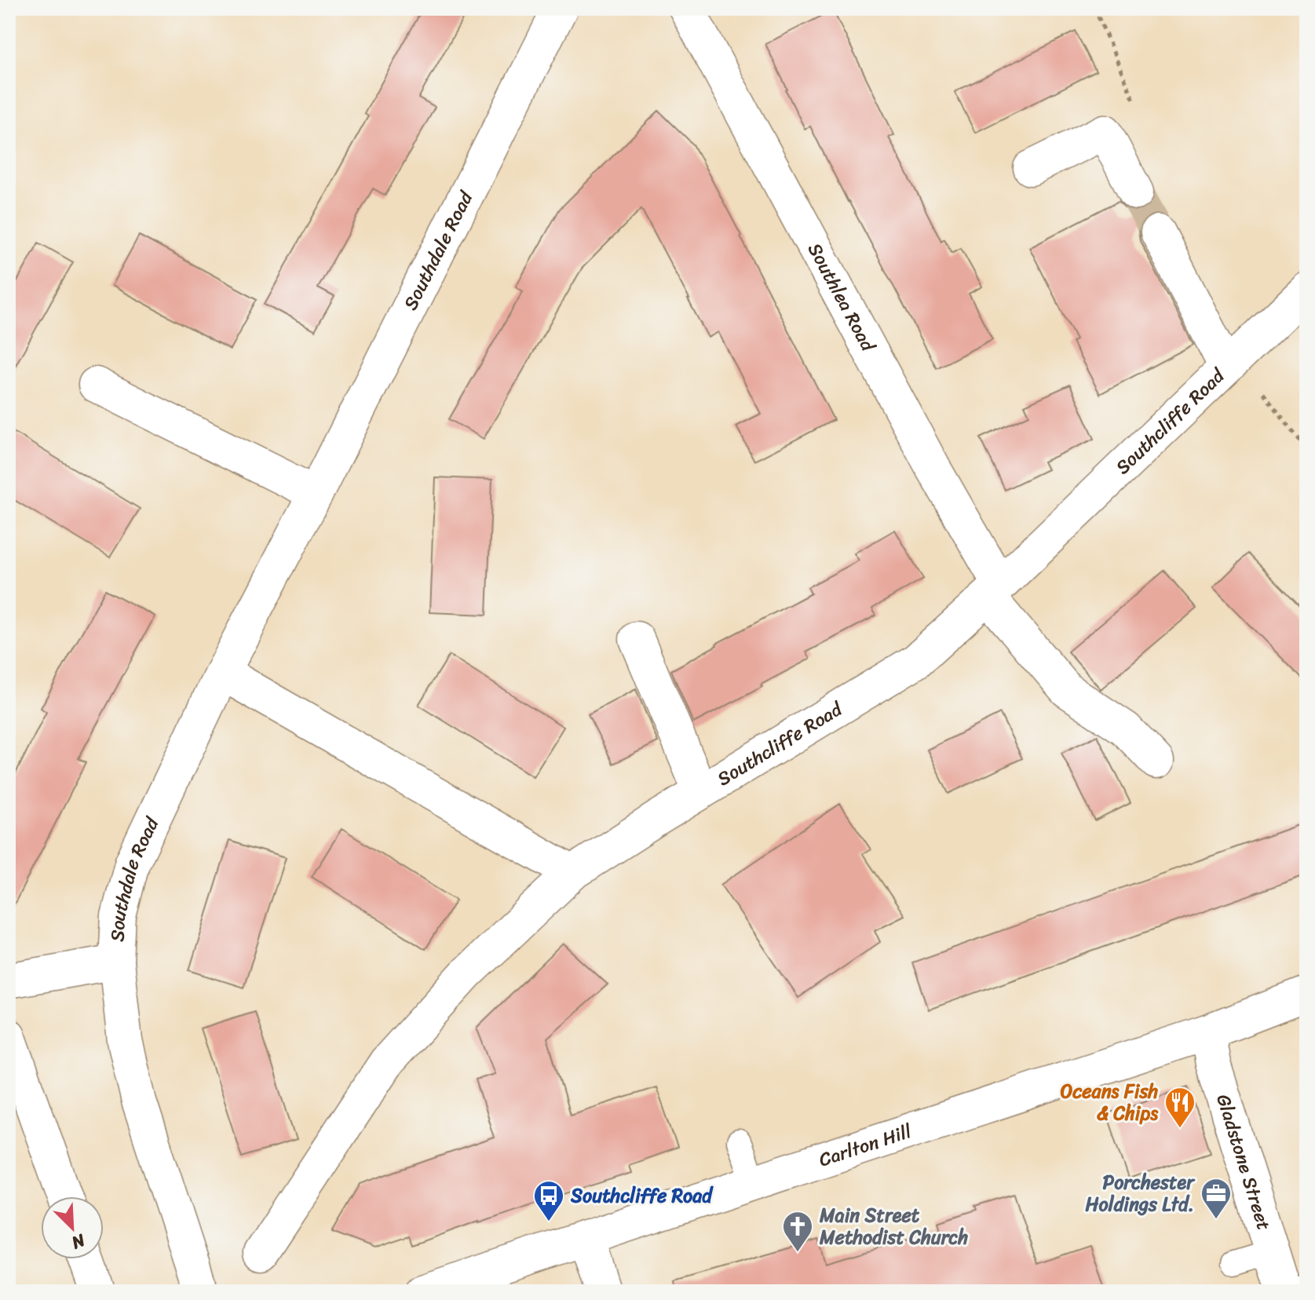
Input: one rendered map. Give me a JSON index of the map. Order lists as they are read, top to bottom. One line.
{"streets":{"street":["Southdale Road","Southlea Road","Southcliffe Road","Carlton Hill","Gladstone Street"]},"crossings":[["Southlea Road","Southcliffe Road"],["Carlton Hill","Gladstone Street"]],"places":{"restaurant":["Oceans Fish & Chips"],"office":["Porchester Holdings Ltd."],"bus stop":["Southcliffe Road"],"church":["Main Street Methodist Church"]},"north":"bottom right"}
